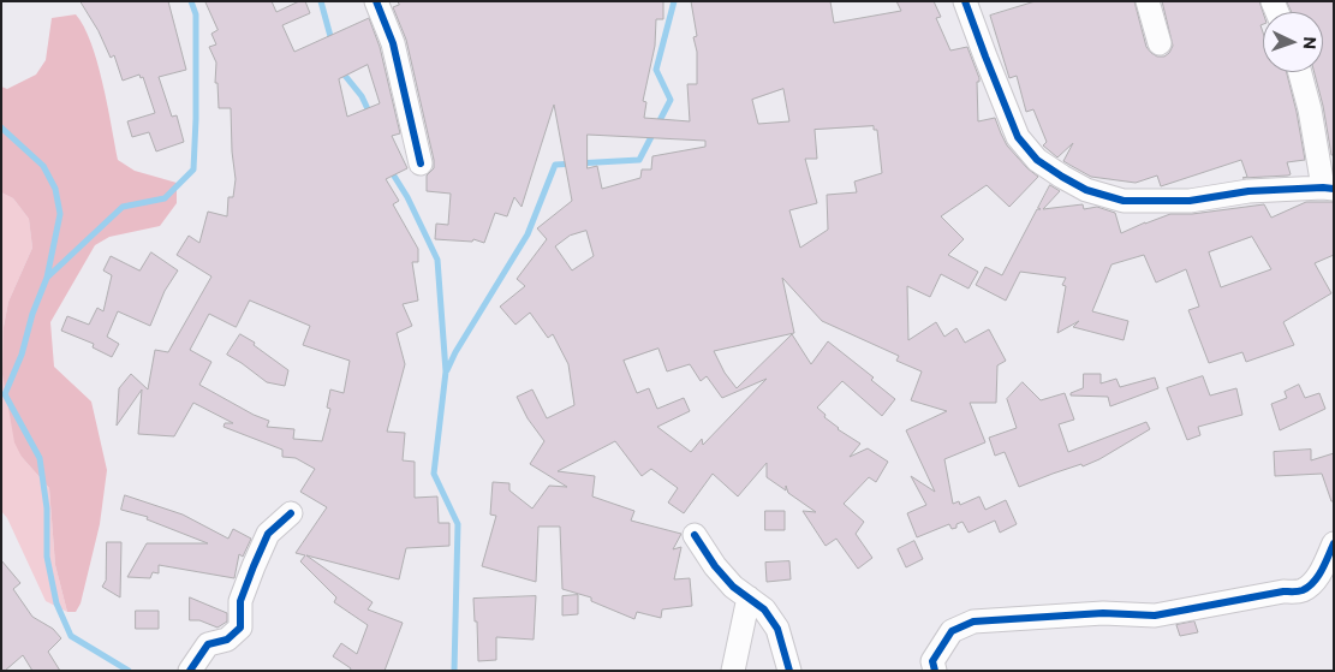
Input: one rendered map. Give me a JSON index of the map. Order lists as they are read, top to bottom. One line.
{"north":"right"}
